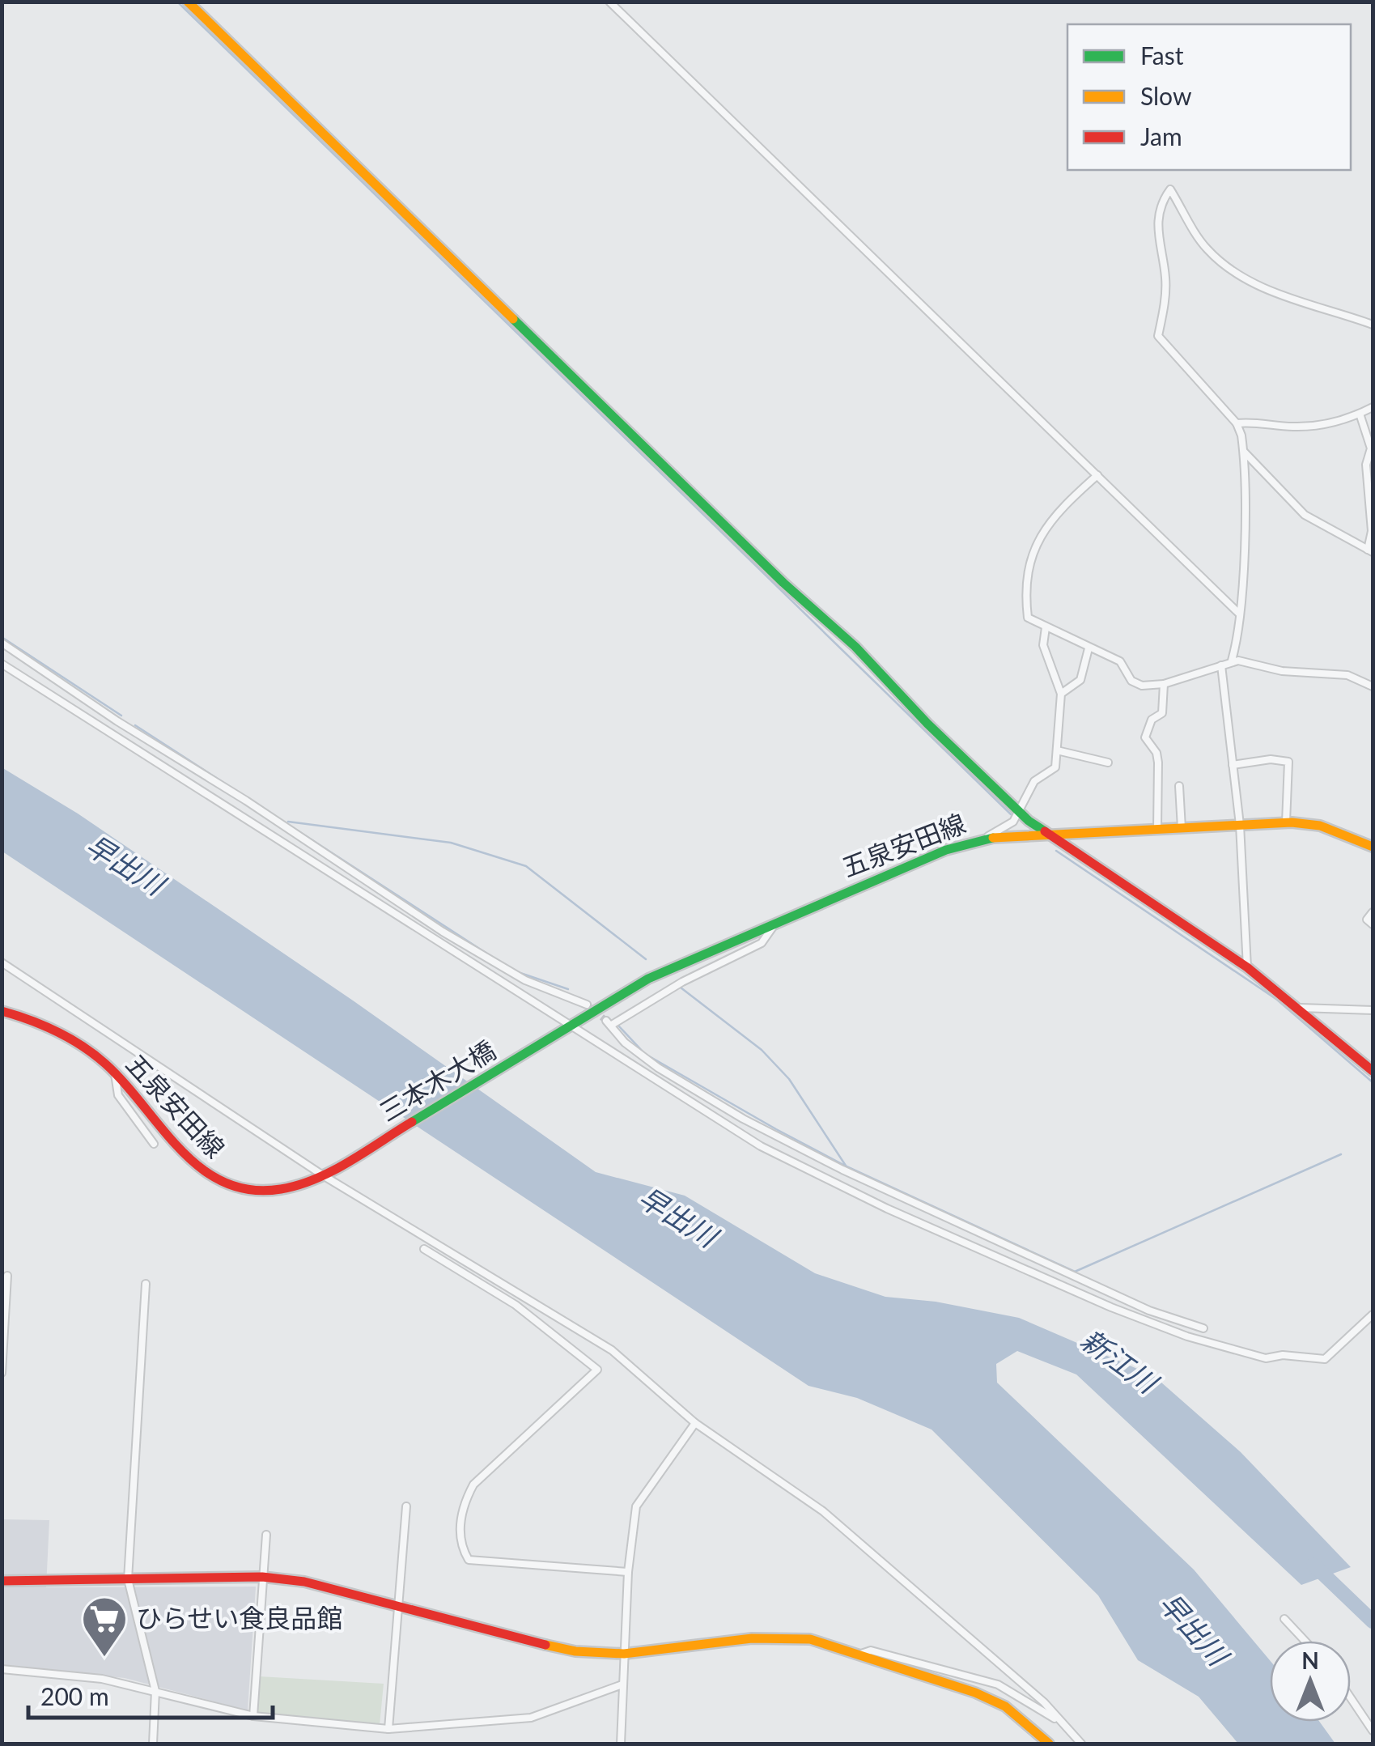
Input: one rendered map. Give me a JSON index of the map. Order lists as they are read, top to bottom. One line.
{"streets":{"street":["五泉安田線","三本木大橋"]},"crossings":[["五泉安田線","三本木大橋"]],"water":["早出川","新江川"],"places":{"supermarket":["ひらせい食良品館"]},"legend":["Fast","Slow","Jam"],"scale_bar":"200 m","north":"top"}
